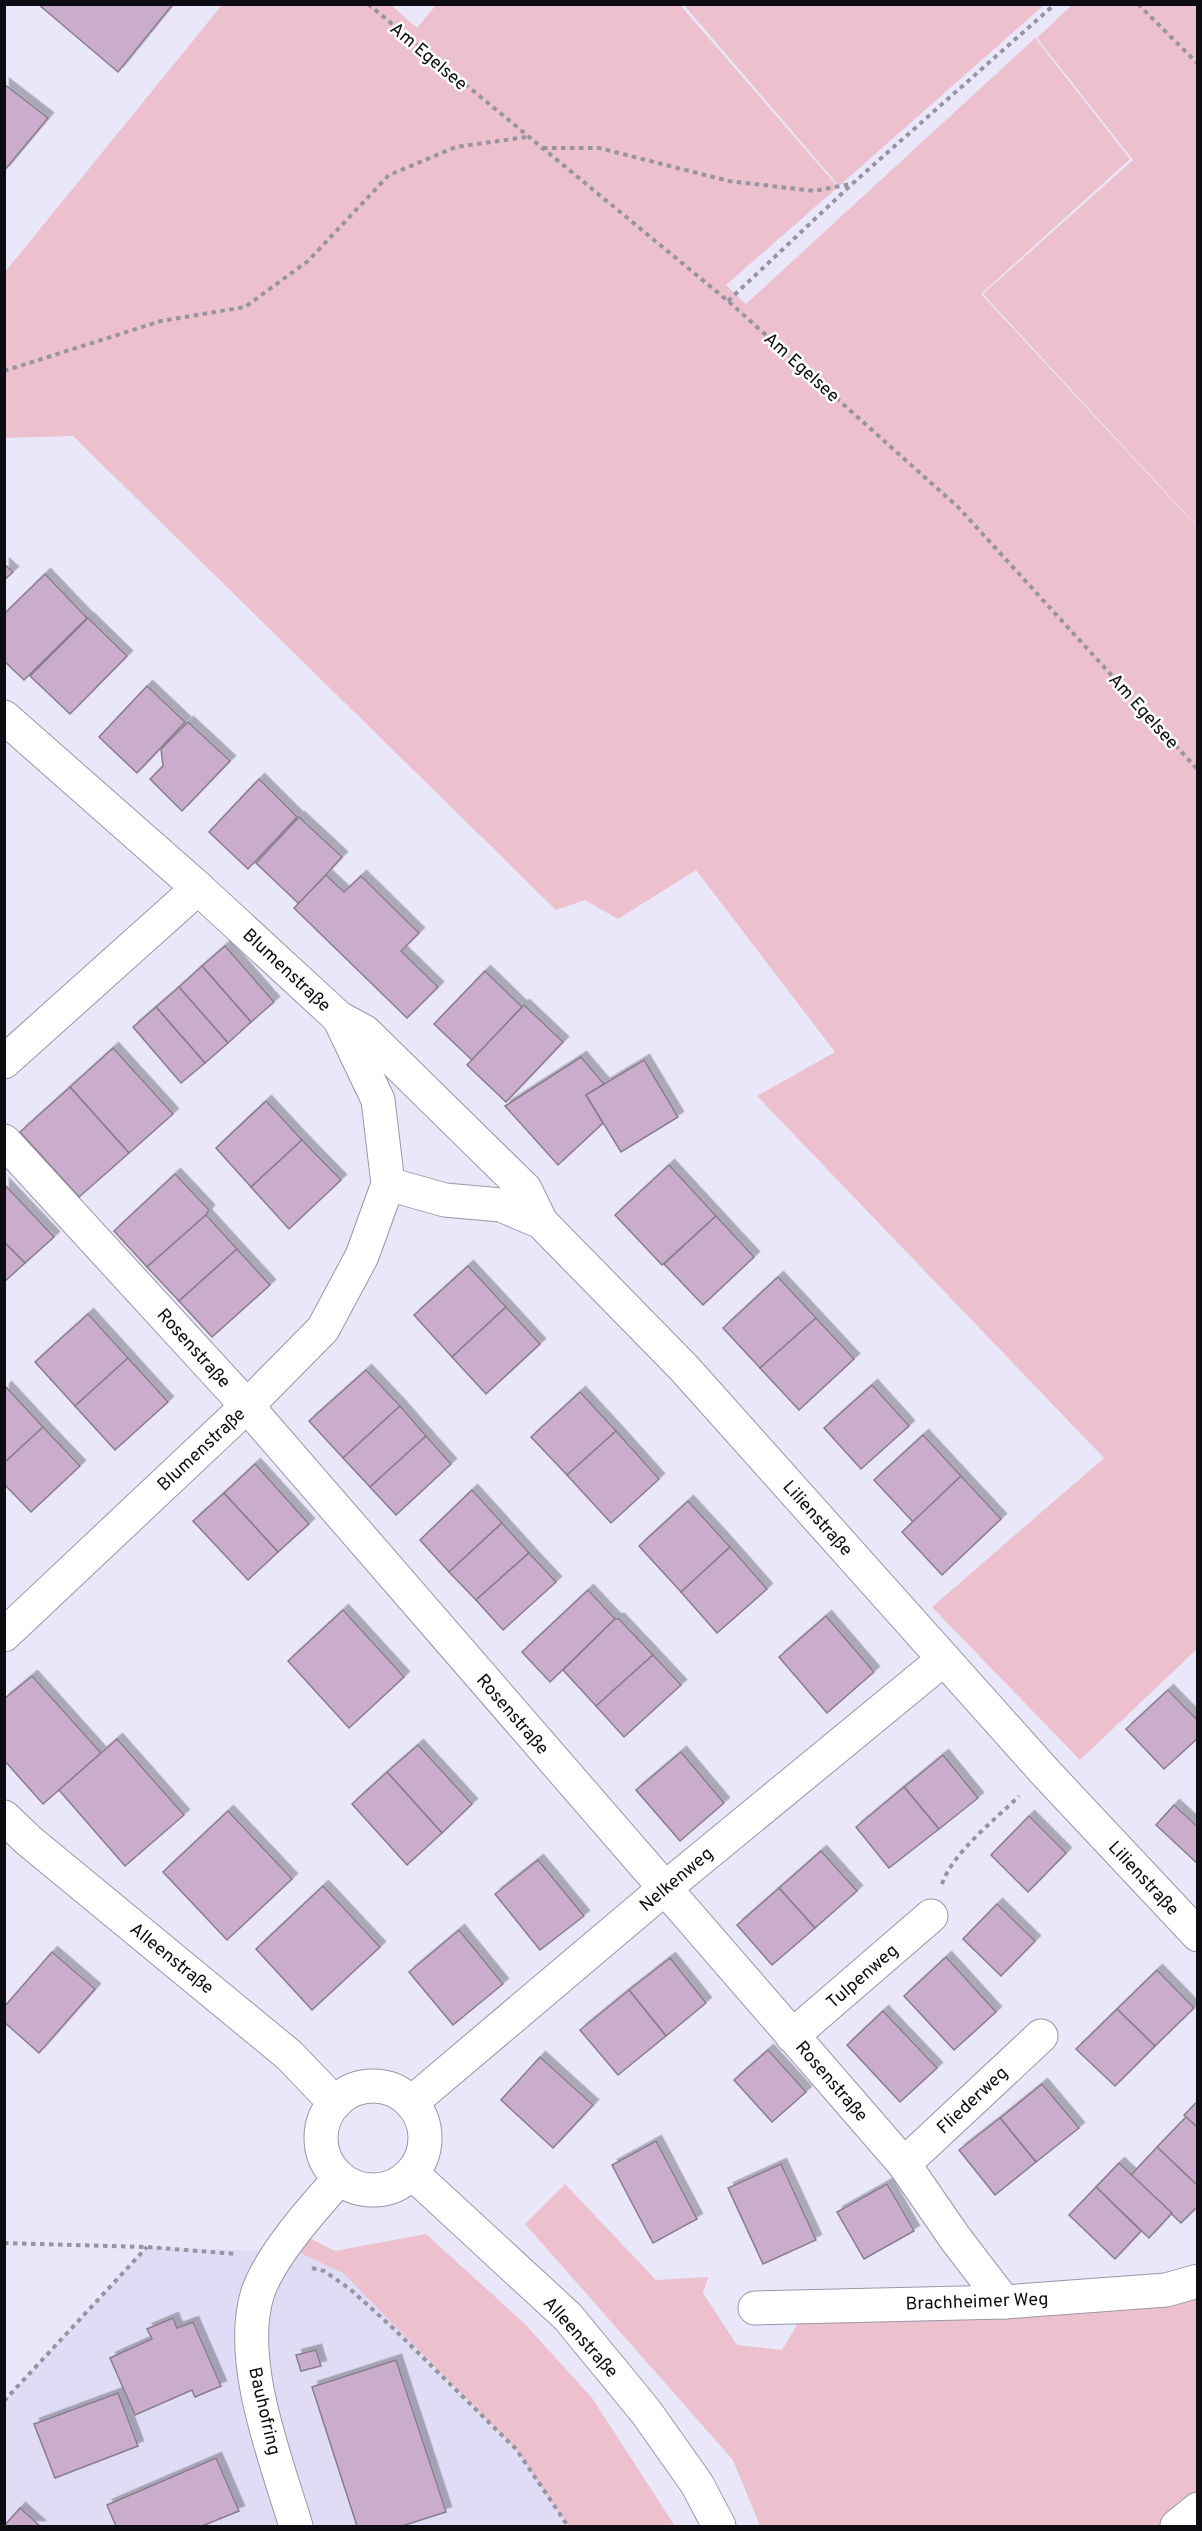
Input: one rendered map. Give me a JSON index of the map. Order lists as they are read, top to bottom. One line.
{"streets":{"street":["Blumenstraße","Rosenstraße","Lilienstraße","Nelkenweg","Alleenstraße","Tulpenweg","Fliederweg","Brachheimer Weg","Bauhofring"],"path":["Am Egelsee"]},"crossings":[["Blumenstraße","Rosenstraße"],["Blumenstraße","Lilienstraße"],["Rosenstraße","Nelkenweg"],["Rosenstraße","Tulpenweg"],["Rosenstraße","Fliederweg"],["Rosenstraße","Brachheimer Weg"],["Lilienstraße","Nelkenweg"],["Nelkenweg","Alleenstraße"],["Nelkenweg","Bauhofring"],["Alleenstraße","Bauhofring"]]}
